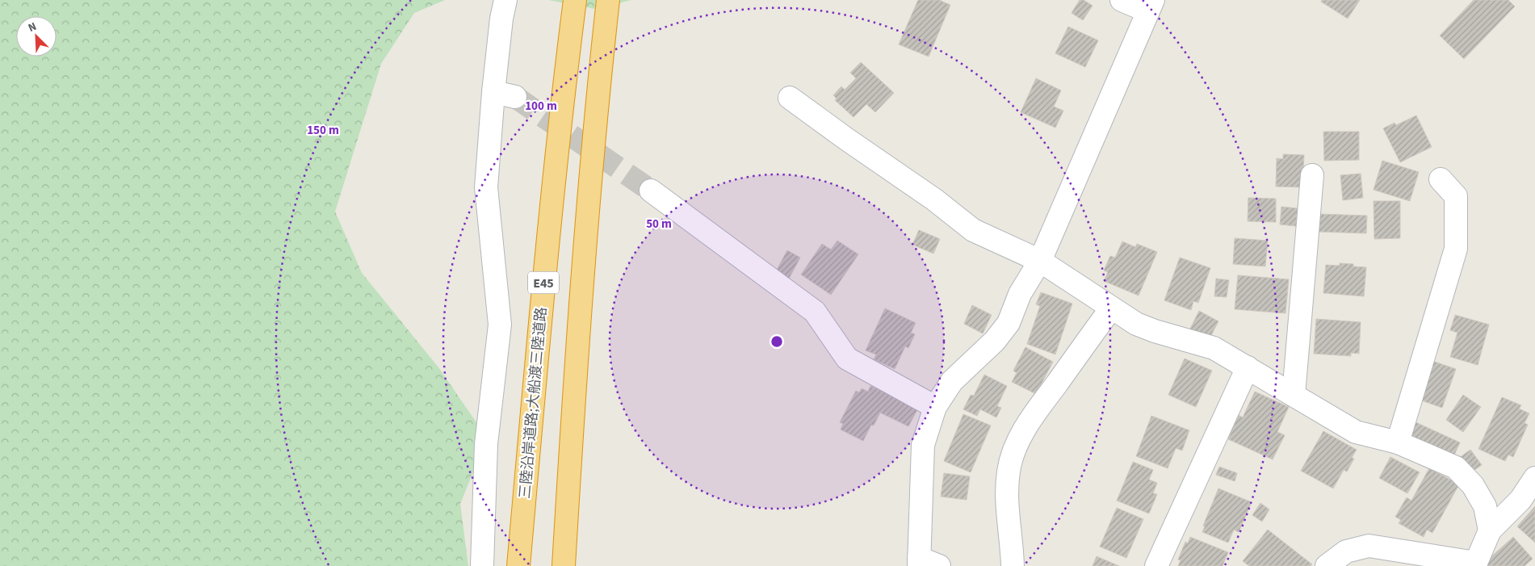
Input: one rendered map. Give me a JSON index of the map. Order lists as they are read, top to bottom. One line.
{"streets":{"highway":["E45","三陸沿岸道路;大船渡三陸道路"]},"north":"top left","rings":["100 m","150 m","50 m"]}
